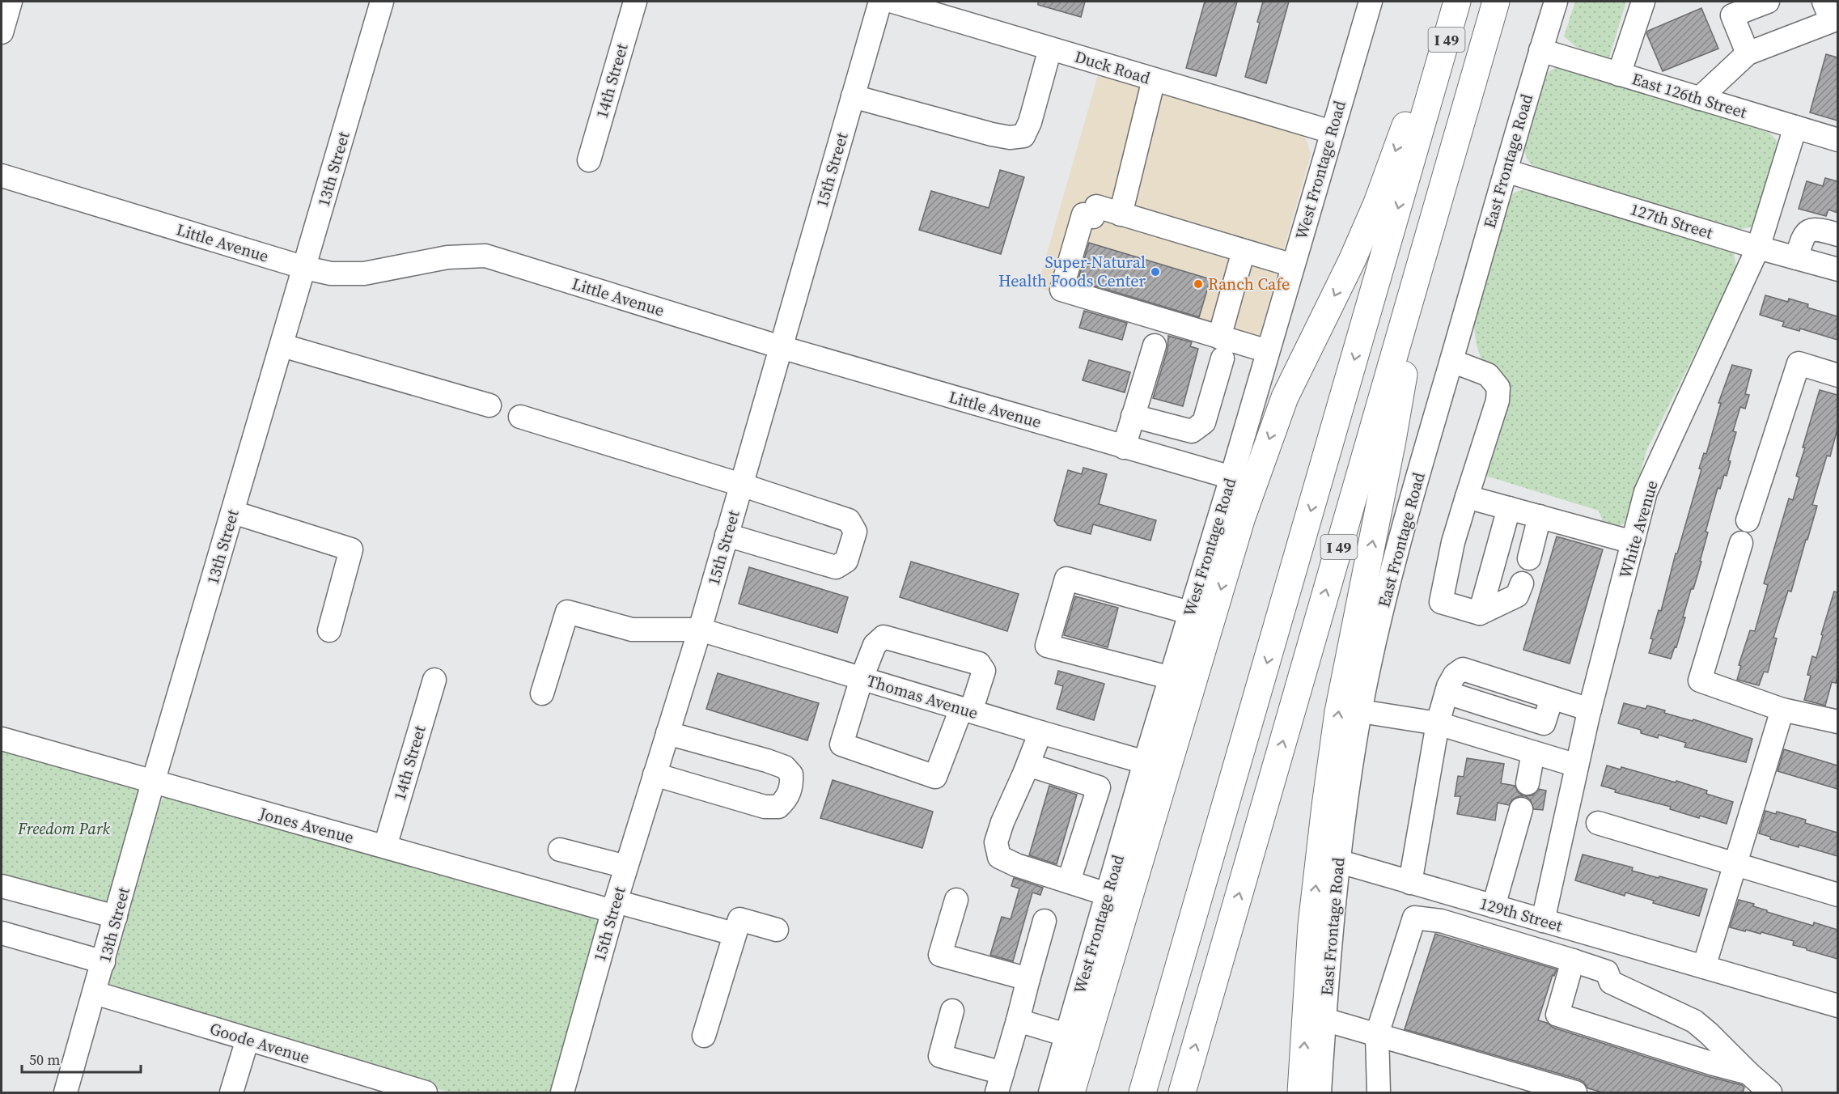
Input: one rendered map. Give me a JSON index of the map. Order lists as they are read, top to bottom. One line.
{"streets":{"highway":["I 49"],"street":["Duck Road","14th Street","East 126th Street","East Frontage Road","13th Street","15th Street","West Frontage Road","127th Street","Little Avenue","White Avenue","Thomas Avenue","Jones Avenue","129th Street","Goode Avenue"]},"crossings":[["Duck Road","West Frontage Road"],["14th Street","Jones Avenue"],["East 126th Street","East Frontage Road"],["East 126th Street","White Avenue"],["East Frontage Road","127th Street"],["East Frontage Road","129th Street"],["13th Street","Little Avenue"],["13th Street","Jones Avenue"],["13th Street","Goode Avenue"],["15th Street","Little Avenue"],["15th Street","Thomas Avenue"],["15th Street","Jones Avenue"],["West Frontage Road","Little Avenue"],["West Frontage Road","Thomas Avenue"],["127th Street","White Avenue"],["White Avenue","129th Street"]],"parks":["Freedom Park"],"places":["Super-Natural Health Foods Center","Ranch Cafe"],"scale_bar":"50 m"}
